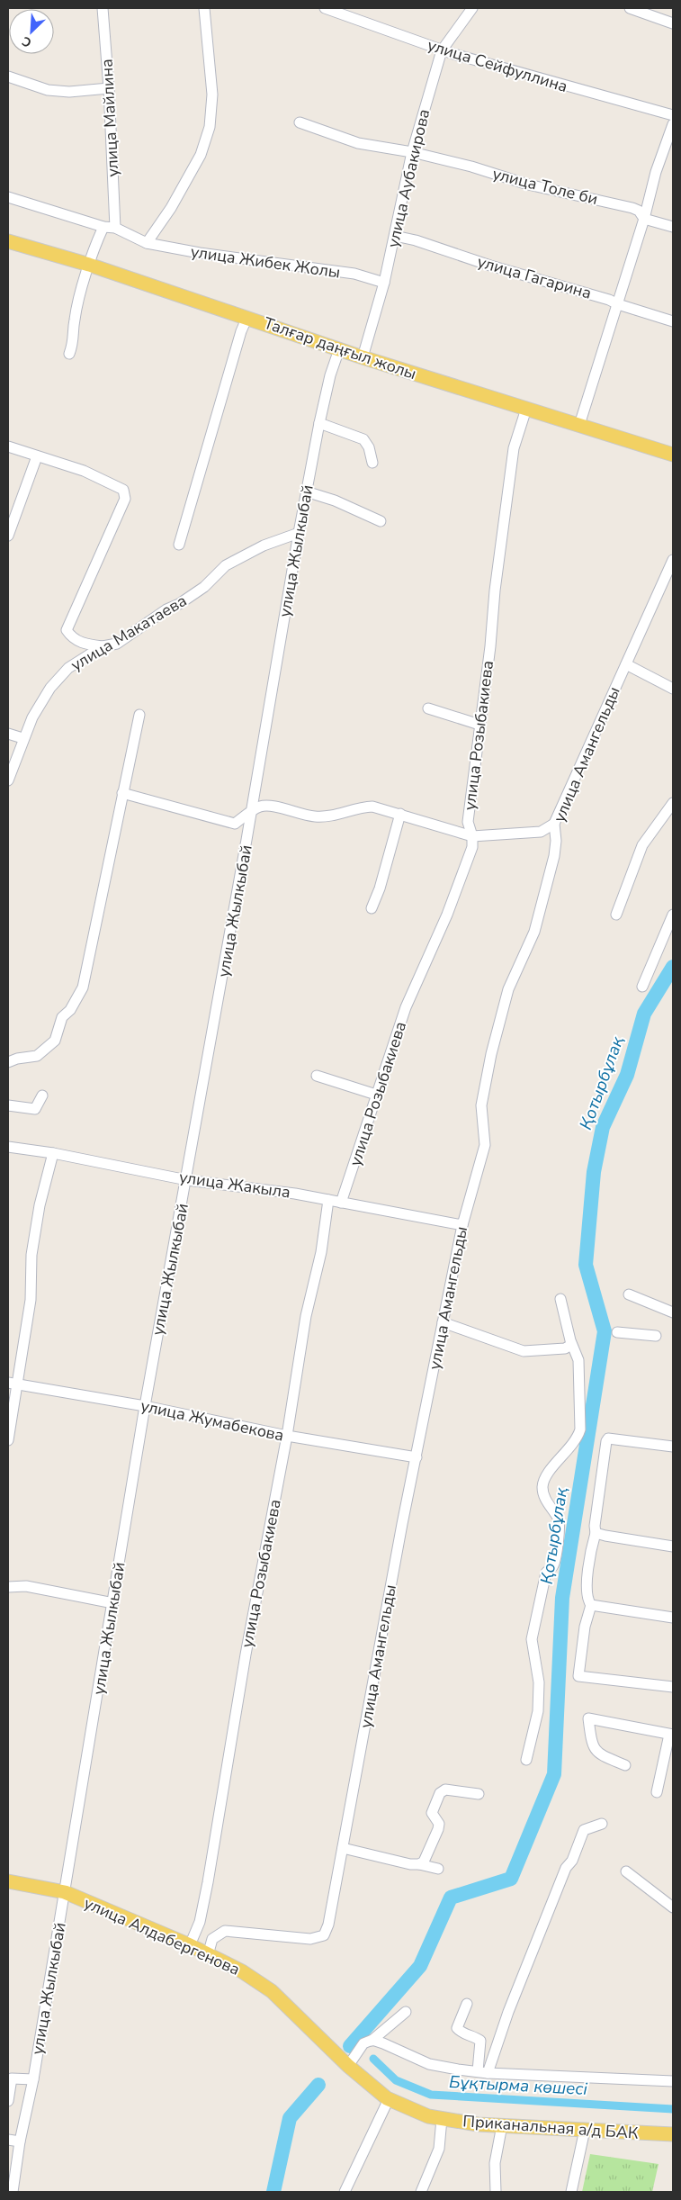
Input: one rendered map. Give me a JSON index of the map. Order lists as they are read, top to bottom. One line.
{"streets":{"main road":["Талғар даңғыл жолы","улица Алдабергенова","Приканальная а/д БАК"],"street":["улица Сейфуллина","улица Майлина","улица Аубакирова","улица Толе би","улица Жибек Жолы","улица Гагарина","улица Жылкыбай","улица Макатаева","улица Розыбакиева","улица Амангельды","улица Жакыла","улица Жумабекова"]},"crossings":[["улица Сейфуллина","улица Аубакирова"],["улица Майлина","улица Жибек Жолы"],["улица Аубакирова","улица Толе би"],["улица Аубакирова","улица Жибек Жолы"],["улица Аубакирова","улица Гагарина"],["улица Аубакирова","Талғар даңғыл жолы"],["Талғар даңғыл жолы","улица Жылкыбай"],["Талғар даңғыл жолы","улица Розыбакиева"],["улица Жылкыбай","улица Макатаева"],["улица Жылкыбай","улица Жакыла"],["улица Жылкыбай","улица Жумабекова"],["улица Жылкыбай","улица Алдабергенова"],["улица Розыбакиева","улица Жакыла"],["улица Розыбакиева","улица Жумабекова"],["улица Розыбакиева","улица Алдабергенова"],["улица Амангельды","улица Жакыла"],["улица Амангельды","улица Жумабекова"],["улица Амангельды","улица Алдабергенова"],["улица Алдабергенова","Приканальная а/д БАК"]],"water":["Қотырбұлақ","Бұқтырма көшесі"],"north":"bottom left"}
